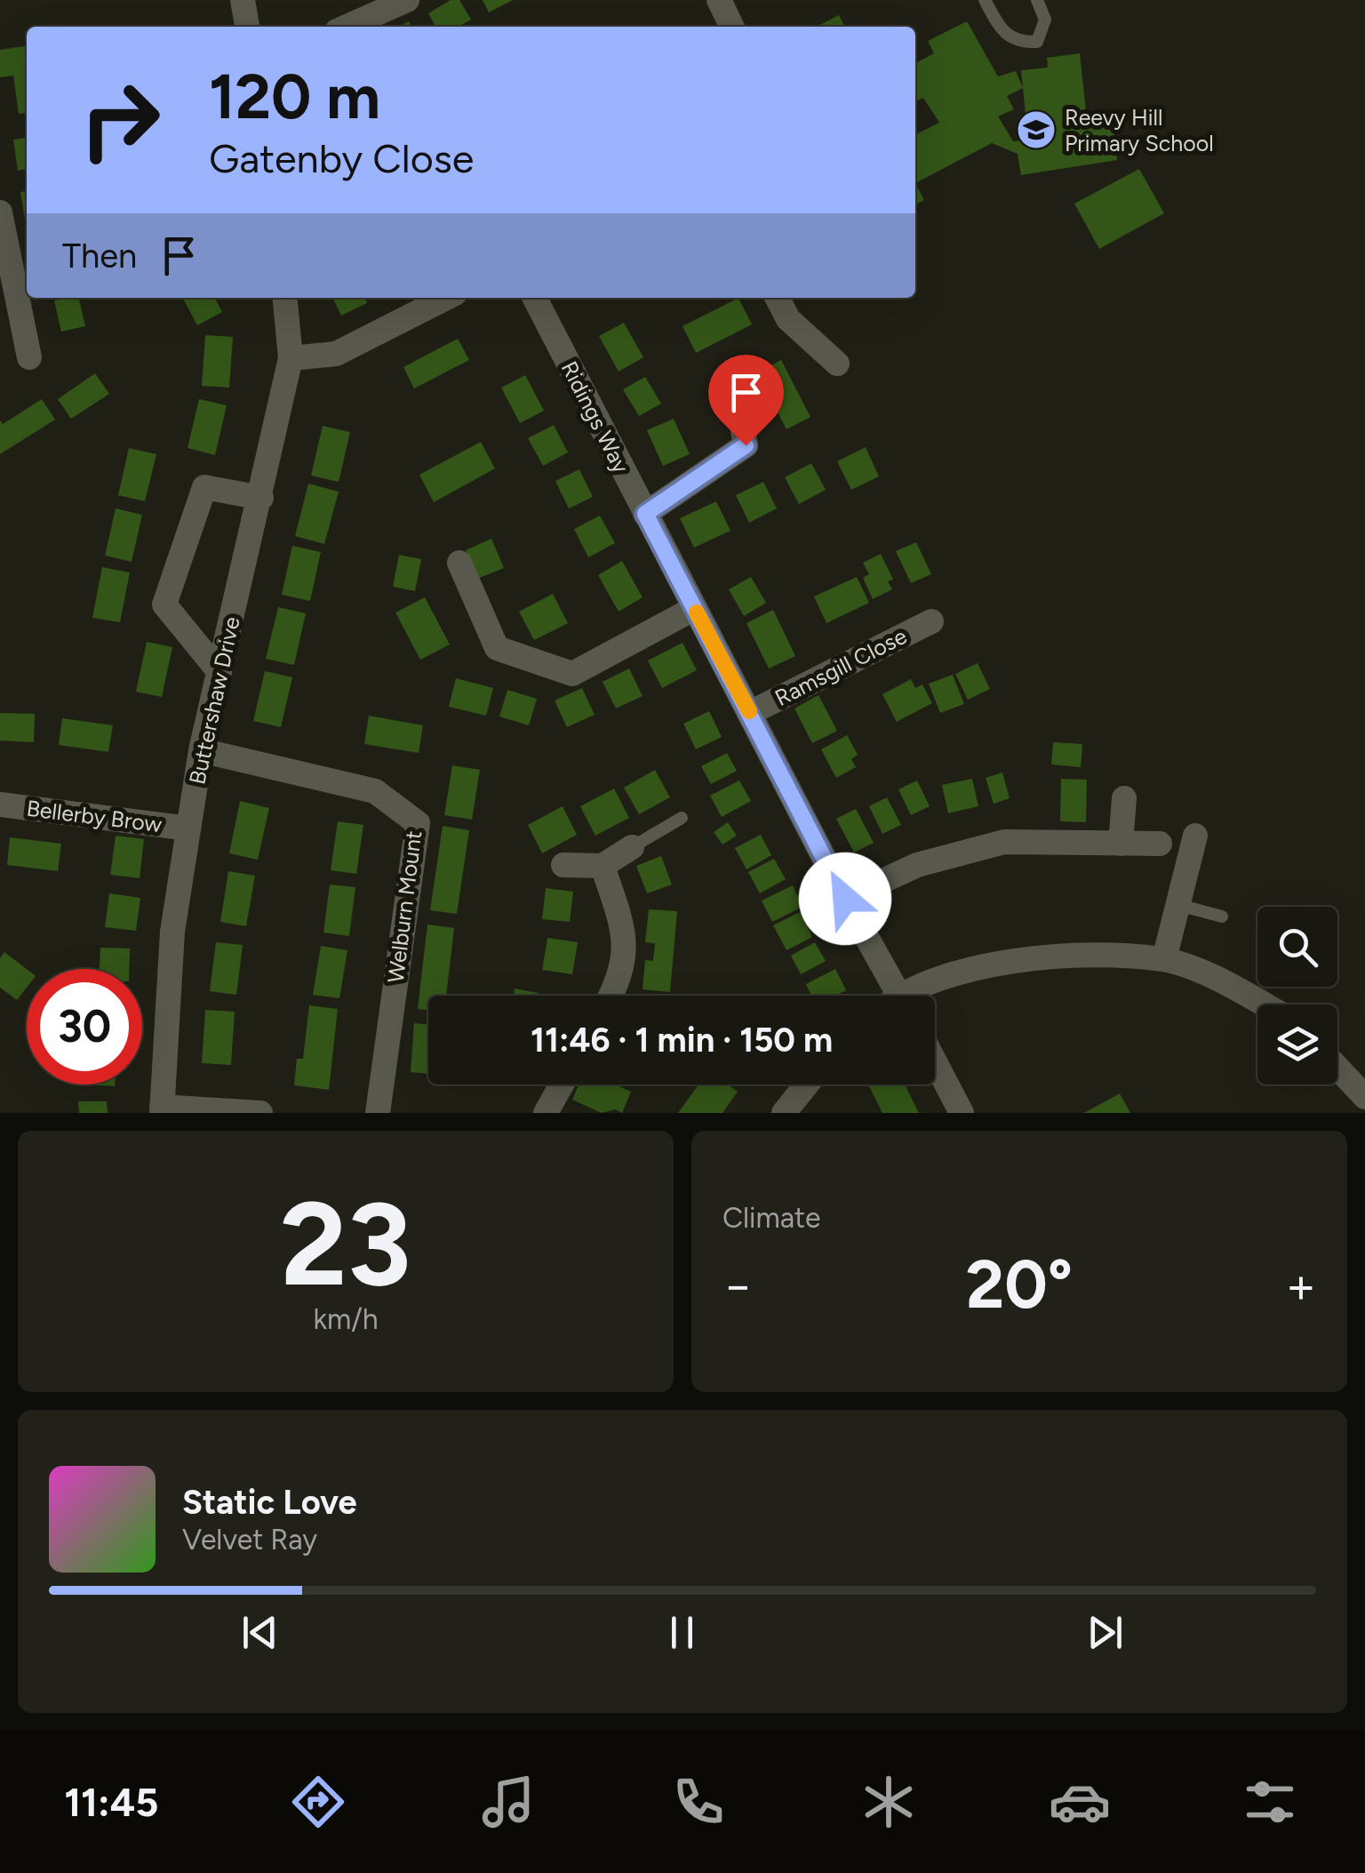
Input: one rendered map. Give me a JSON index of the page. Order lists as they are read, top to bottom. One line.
{"streets":{"street":["Ridings Way","Ramsgill Close","Buttershaw Drive","Bellerby Brow","Welburn Mount"]},"crossings":[["Ridings Way","Ramsgill Close"],["Buttershaw Drive","Bellerby Brow"],["Buttershaw Drive","Welburn Mount"]],"places":{"school or university":["Reevy Hill Primary School"]},"page":{"turn":["120 m","Gatenby Close"],"then":"Then","limit":"30","trip":"11:46 · 1 min · 150 m","tile":[["23","km/h"],"Climate"],"heat":["−","20°","+"],"song":["Static Love","Velvet Ray"],"tabs":"11:45"}}
